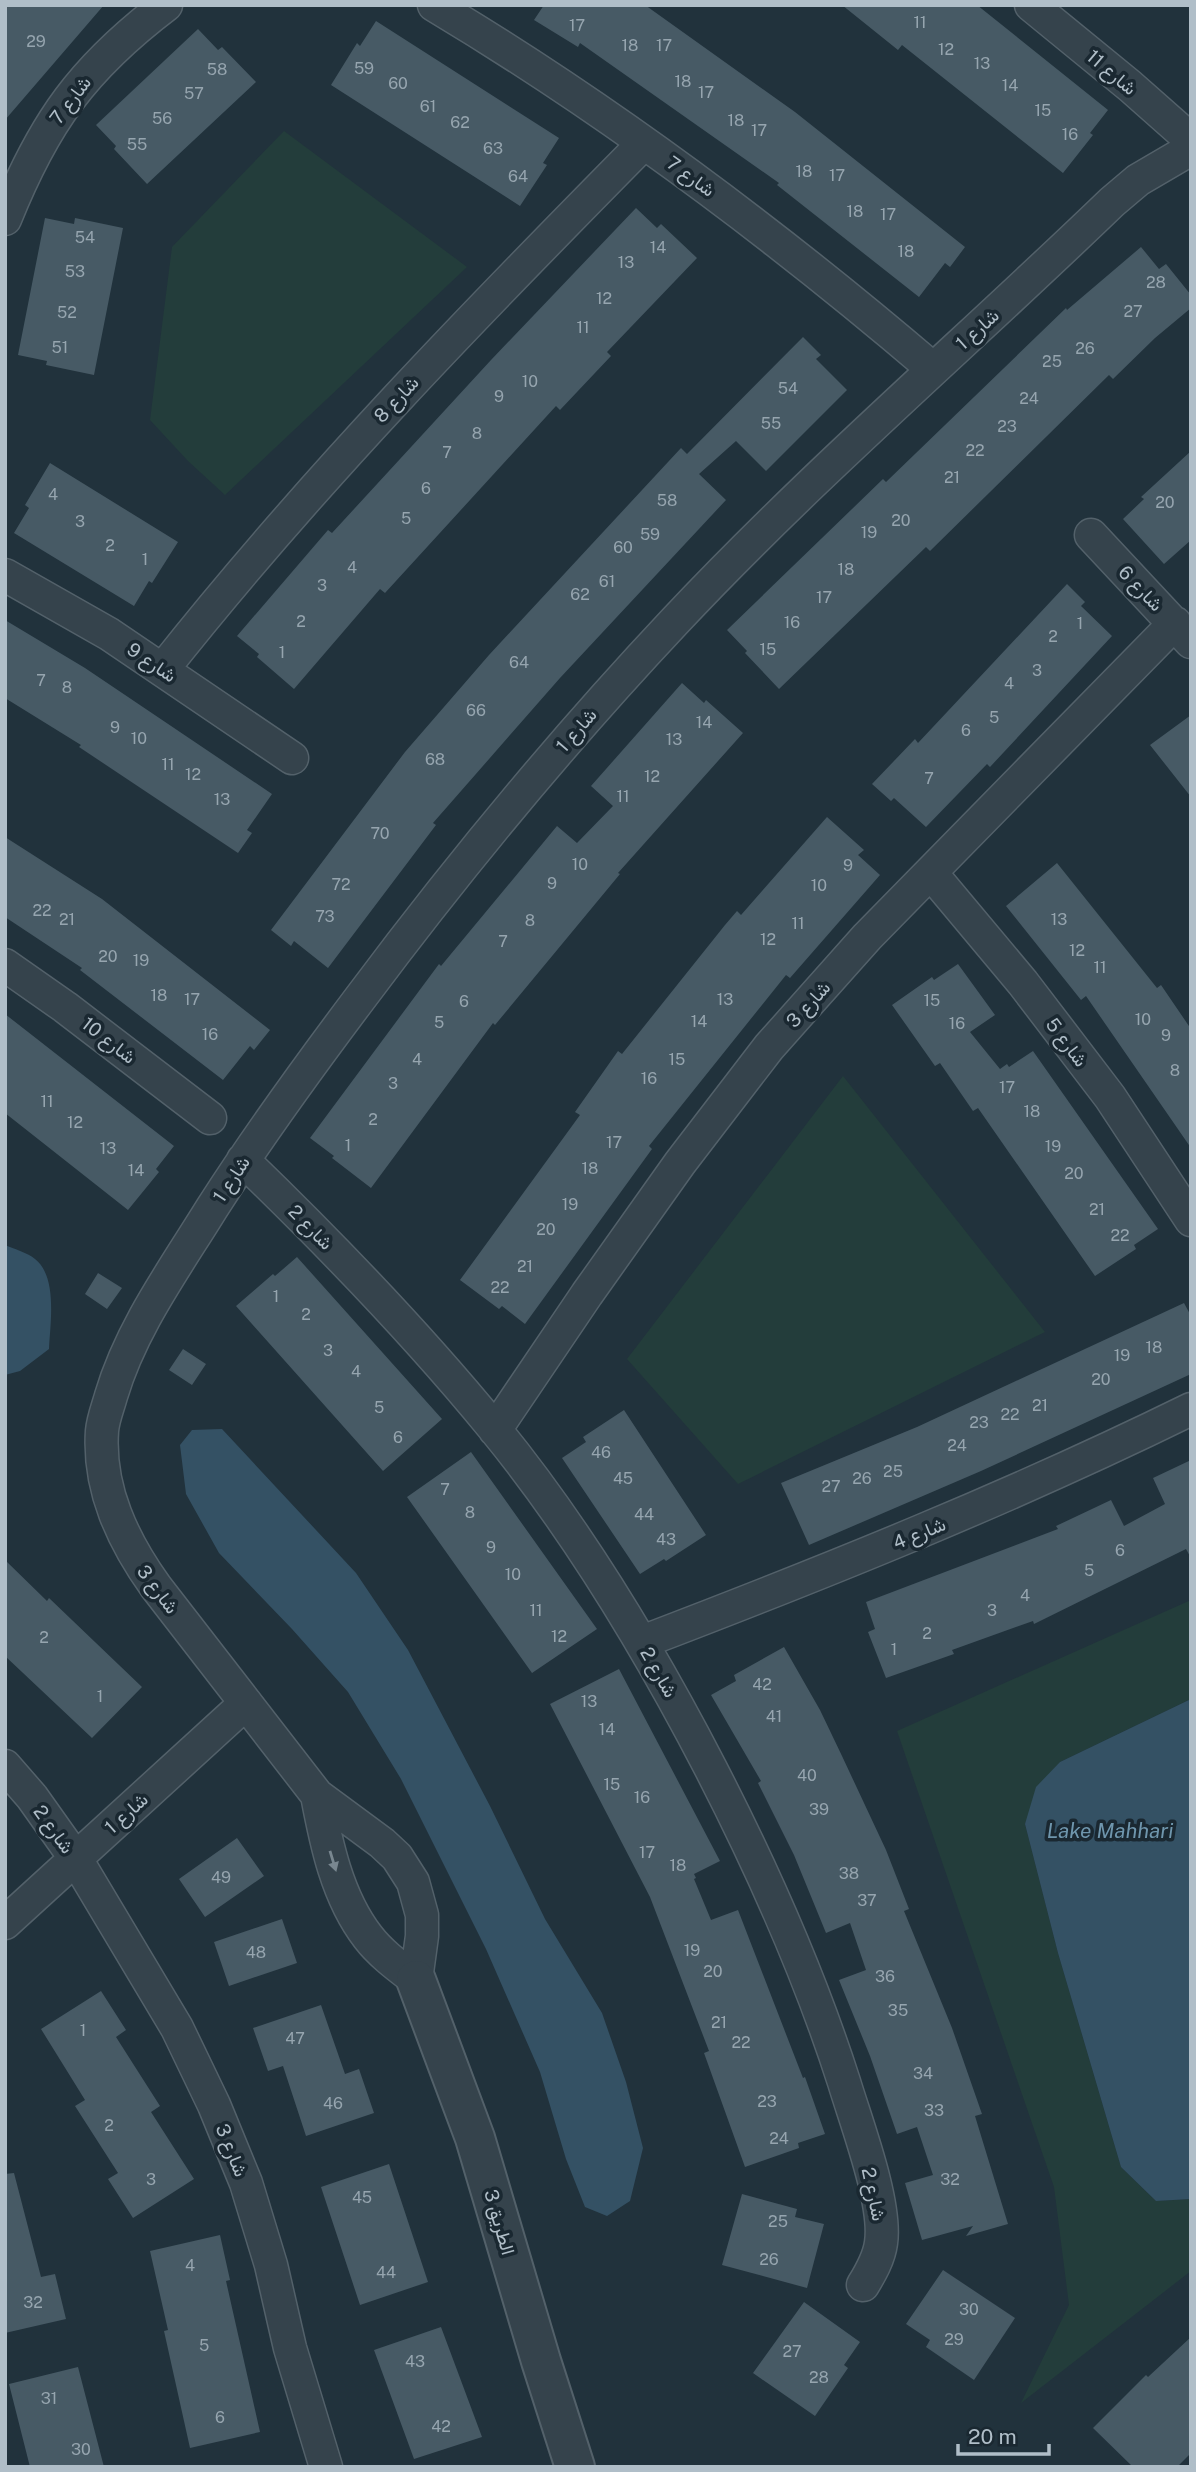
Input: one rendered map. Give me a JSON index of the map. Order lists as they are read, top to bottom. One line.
{"streets":{"street":["شارع 11","شارع 7","شارع 1","شارع 8","شارع 6","شارع 9","شارع 3","شارع 10","شارع 5","شارع 2","شارع 4","3 الطريق"]},"crossings":[["شارع 7","شارع 1"],["شارع 7","شارع 8"],["شارع 1","شارع 3"],["شارع 1","شارع 2"],["شارع 8","شارع 9"],["شارع 6","شارع 3"],["شارع 3","شارع 5"],["شارع 3","شارع 2"],["شارع 3","3 الطريق"],["شارع 2","شارع 4"]],"water":["Lake Mahhari"],"house_numbers":["11","17","29","18","17","12","13","59","58","18","60","14","17","57","61","15","56","18","62","17","16","55","63","18","17","64","18","17","54","14","18","13","53","28","12","27","52","11","51","26","25","10","54","9","24","55","23","8","22","7","21","6","4","58","20","5","20","3","19","59","2","60","1","4","18","61","3","62","17","2","16","1","2","15","1","64","3","7","4","8","66","5","14","9","6","10","13","68","11","12","12","7","11","13","70","10","9","9","72","10","22","73","21","13","8","11","12","7","12","20","19","11","18","17","13","15","6","10","14","5","16","16","9","4","15","8","16","3","17","11","18","2","12","17","1","19","13","18","14","20","19","21","20","22","21","22","1","2","18","3","19","4","20","21","5","22","23","6","24","46","25","45","26","27","7","8","44","43","9","6","5","10","4","11","3","2","12","2","1","42","1","13","41","14","40","15","16","39","17","18","38","49","37","19","48","20","36","35","21","1","47","22","34","23","46","33","2","24","3","32","45","25","26","4","44","32","30","29","5","27","43","28","31","6","42","30"],"scale_bar":"20 m"}
